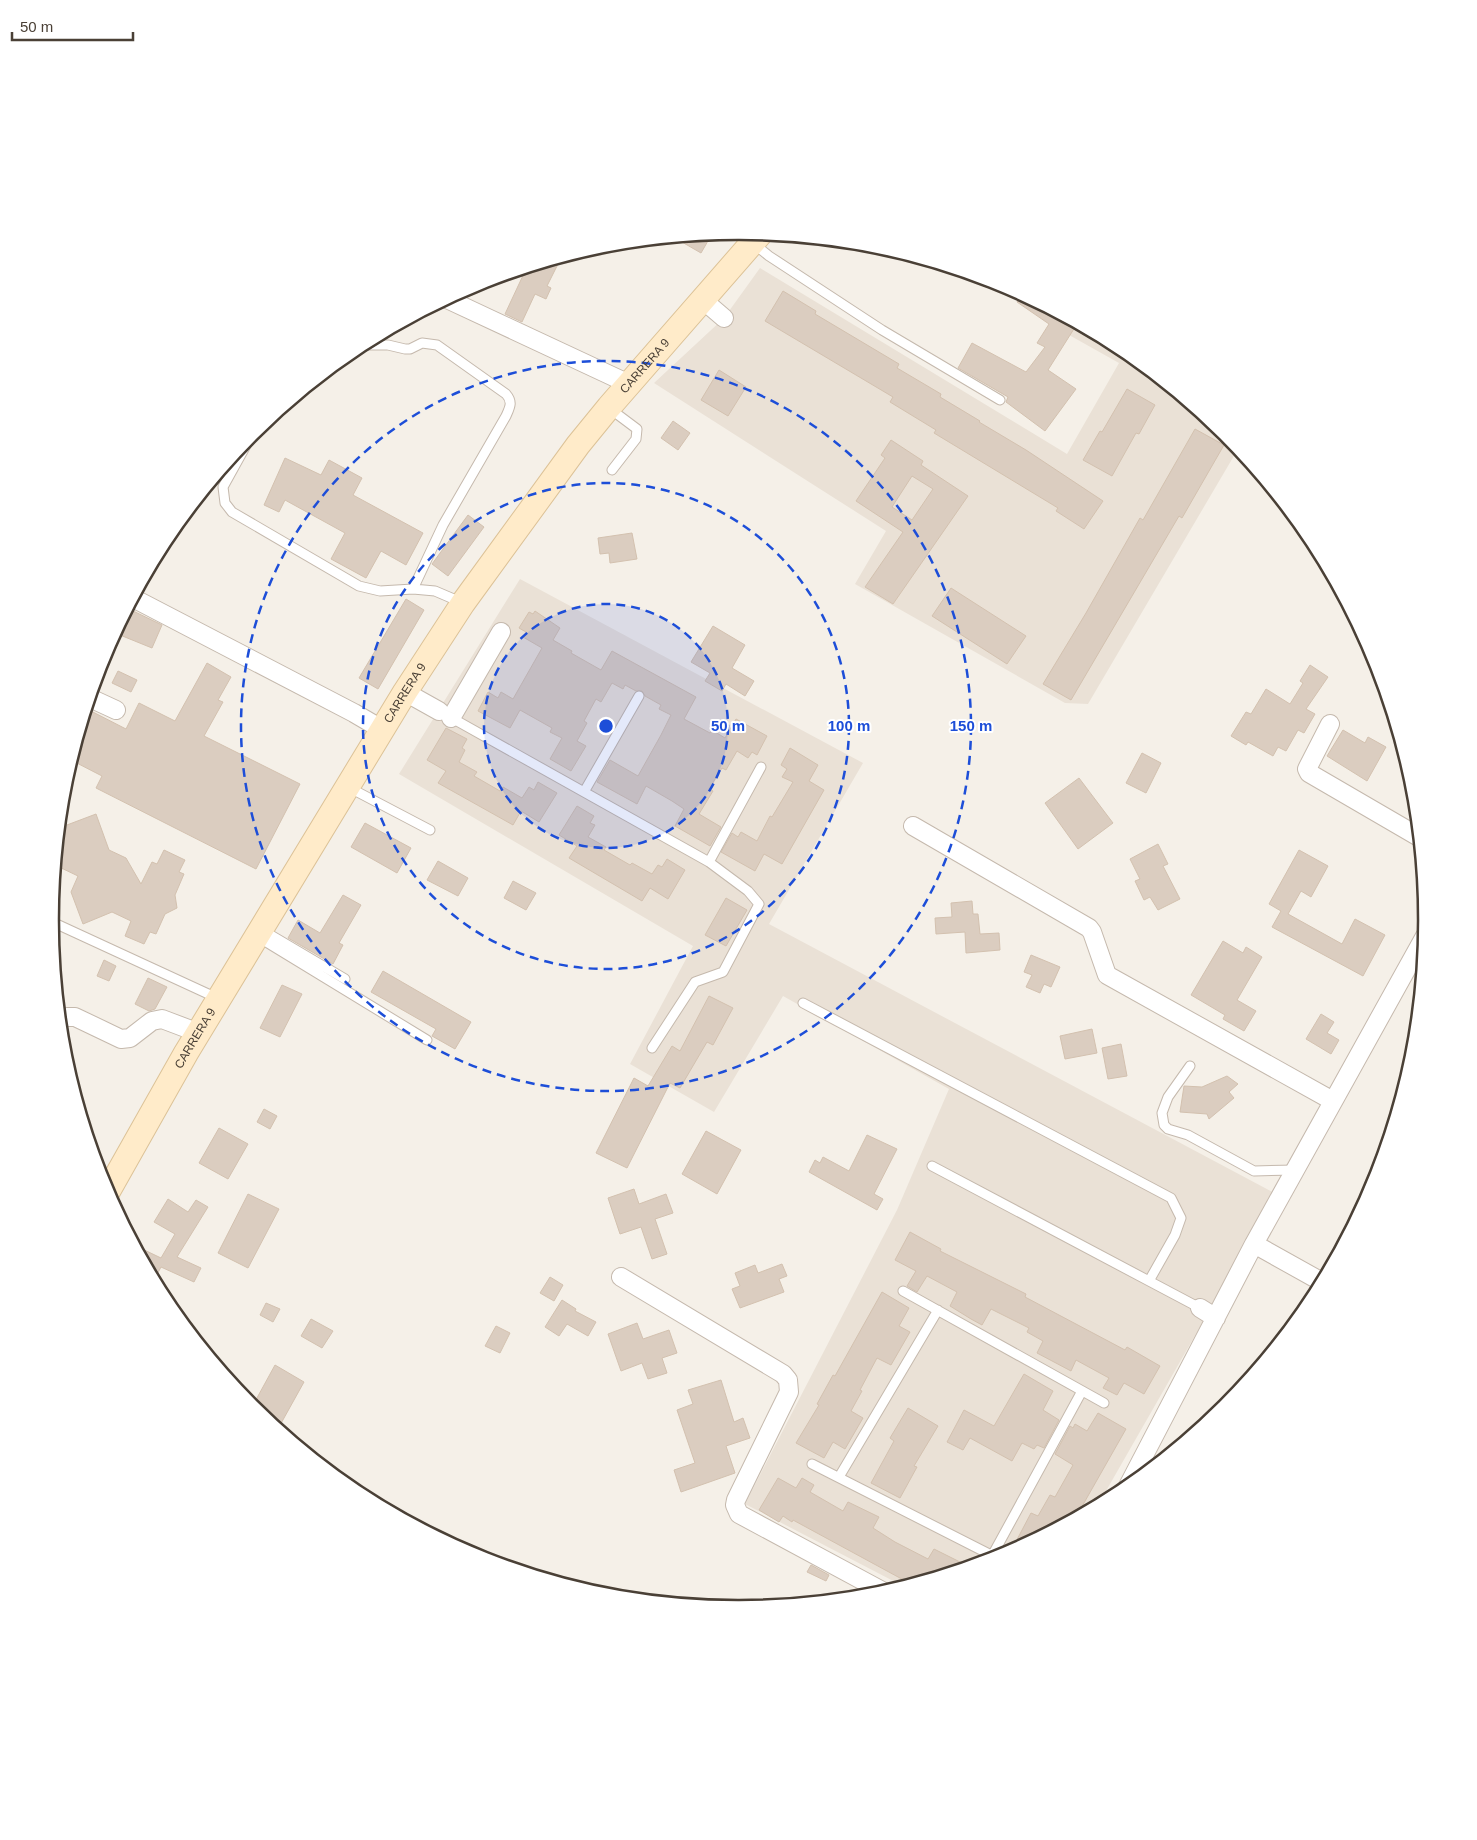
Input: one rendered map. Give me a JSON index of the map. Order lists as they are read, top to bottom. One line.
{"streets":{"main road":["CARRERA 9"]},"scale_bar":"50 m","rings":["50 m","100 m","150 m"]}
